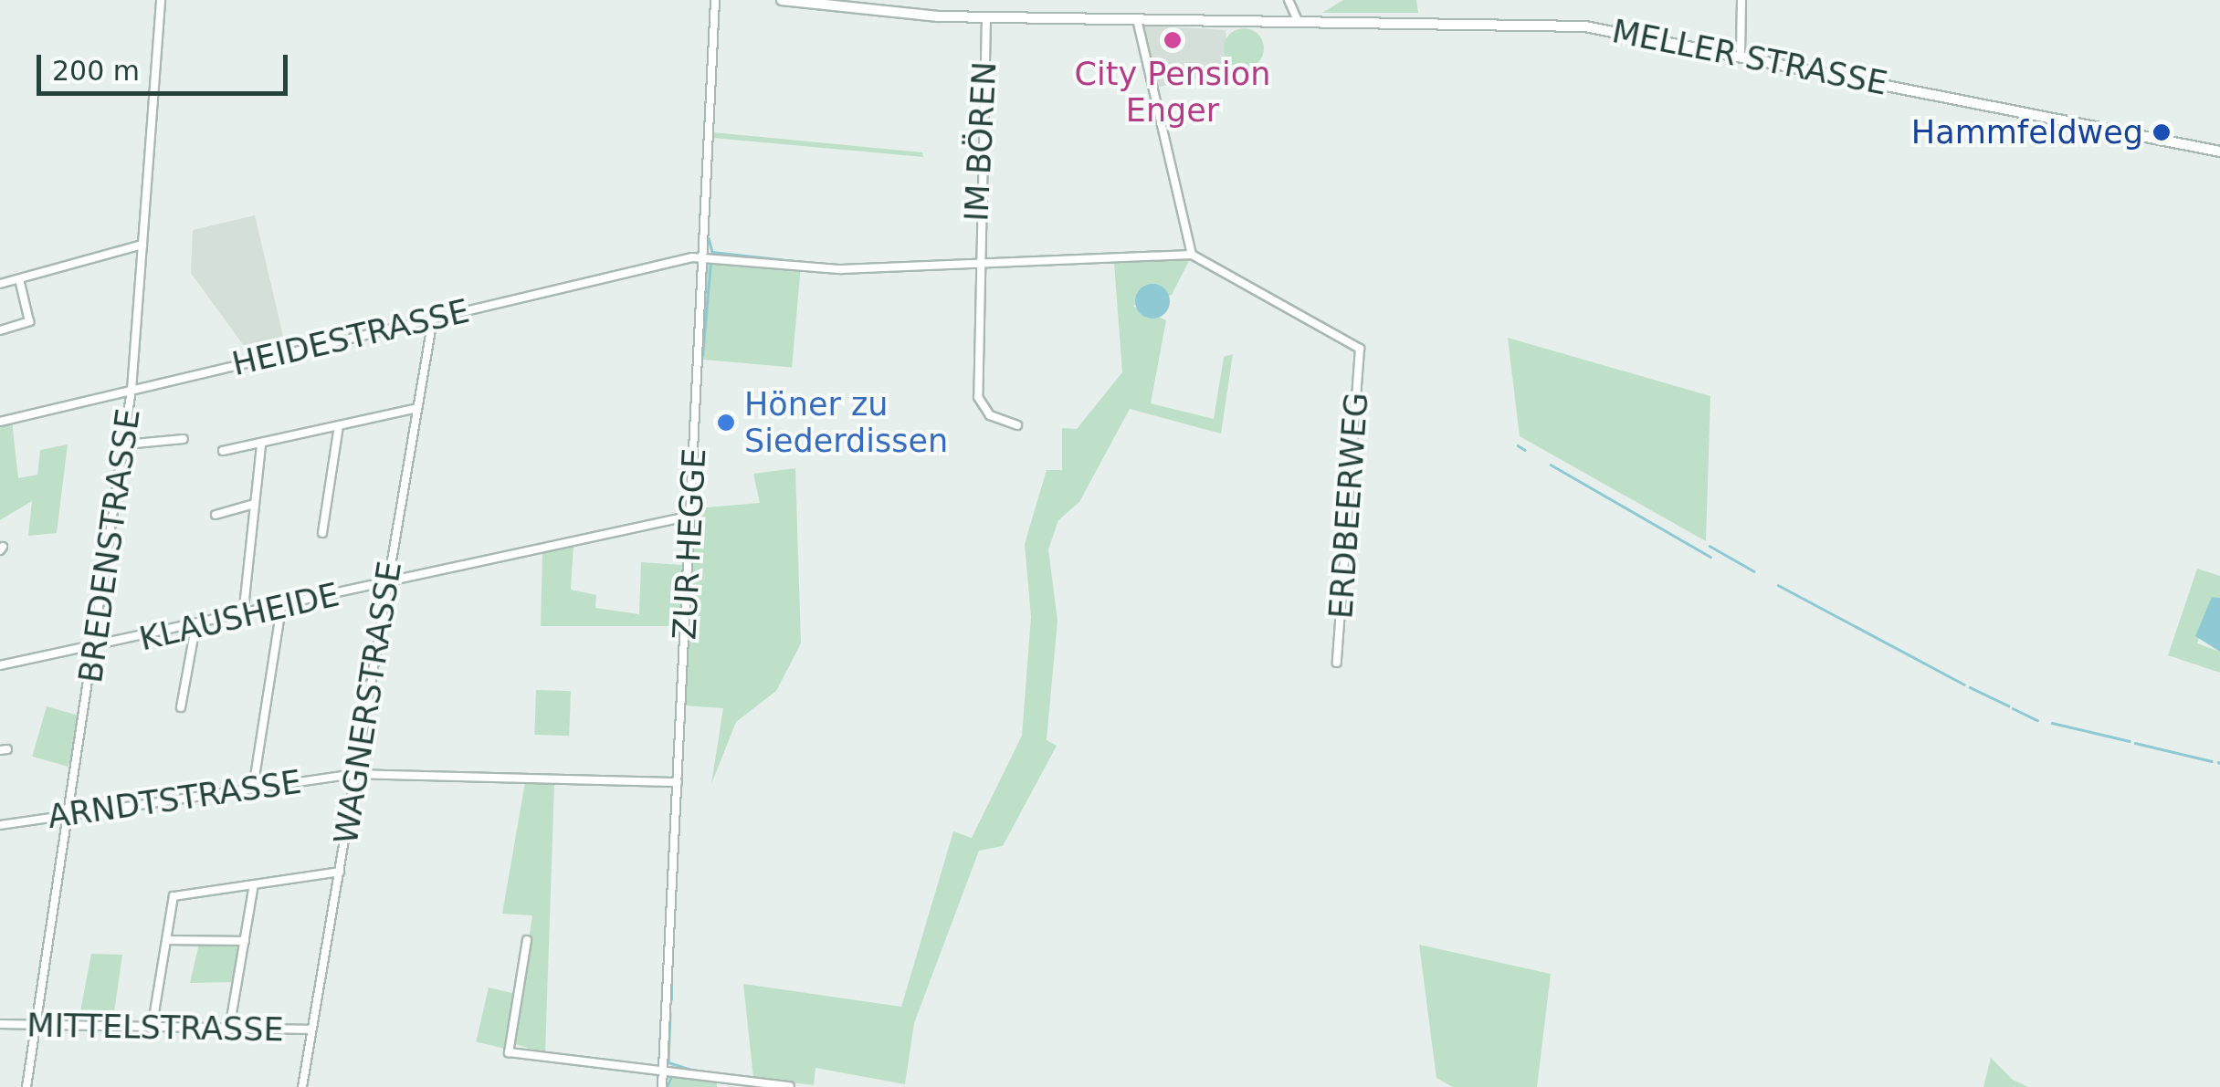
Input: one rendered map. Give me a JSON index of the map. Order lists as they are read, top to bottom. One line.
{"streets":{"main road":["MELLER STRASSE"],"street":["IM BÖREN","HEIDESTRASSE","ERDBEERWEG","ZUR HEGGE","BREDENSTRASSE","KLAUSHEIDE","WAGNERSTRASSE","ARNDTSTRASSE","MITTELSTRASSE"]},"crossings":[["MELLER STRASSE","IM BÖREN"],["IM BÖREN","HEIDESTRASSE"],["HEIDESTRASSE","ERDBEERWEG"],["HEIDESTRASSE","ZUR HEGGE"],["HEIDESTRASSE","BREDENSTRASSE"],["HEIDESTRASSE","WAGNERSTRASSE"],["ZUR HEGGE","KLAUSHEIDE"],["ZUR HEGGE","ARNDTSTRASSE"],["BREDENSTRASSE","KLAUSHEIDE"],["BREDENSTRASSE","ARNDTSTRASSE"],["BREDENSTRASSE","MITTELSTRASSE"],["KLAUSHEIDE","WAGNERSTRASSE"],["WAGNERSTRASSE","ARNDTSTRASSE"],["WAGNERSTRASSE","MITTELSTRASSE"]],"places":["City Pension Enger","Hammfeldweg","Höner zu Siederdissen"],"scale_bar":"200 m"}
